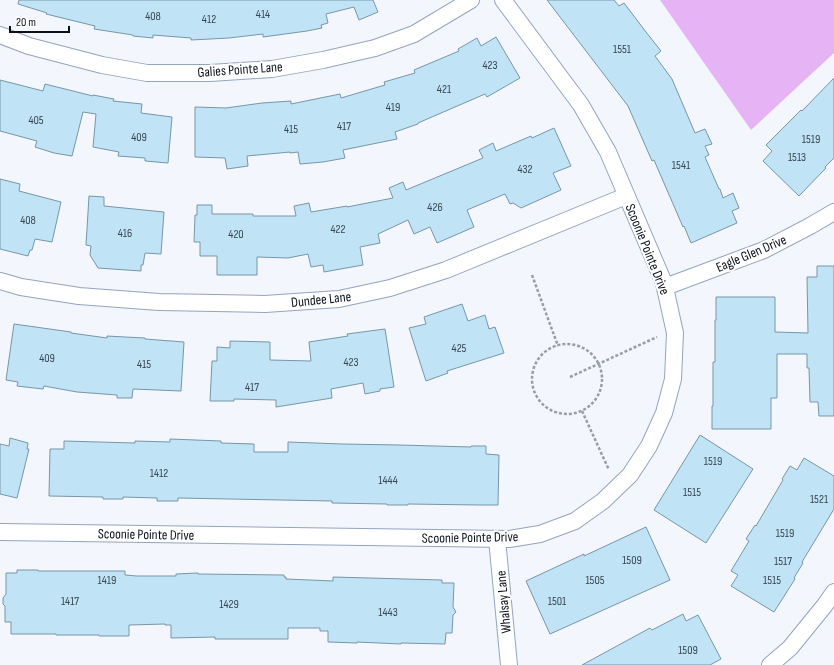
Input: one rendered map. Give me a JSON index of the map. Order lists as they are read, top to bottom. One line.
{"streets":{"street":["Galies Pointe Lane","Scoonie Pointe Drive","Eagle Glen Drive","Dundee Lane","Whalsay Lane"]},"crossings":[["Scoonie Pointe Drive","Eagle Glen Drive"],["Scoonie Pointe Drive","Dundee Lane"],["Scoonie Pointe Drive","Whalsay Lane"]],"house_numbers":["414","408","412","1551","423","421","419","405","417","415","409","1519","1513","1541","432","426","408","422","416","420","425","409","423","415","417","1519","1412","1444","1515","1521","1519","1509","1517","1419","1505","1515","1417","1501","1429","1443","1509"],"scale_bar":"20 m"}
